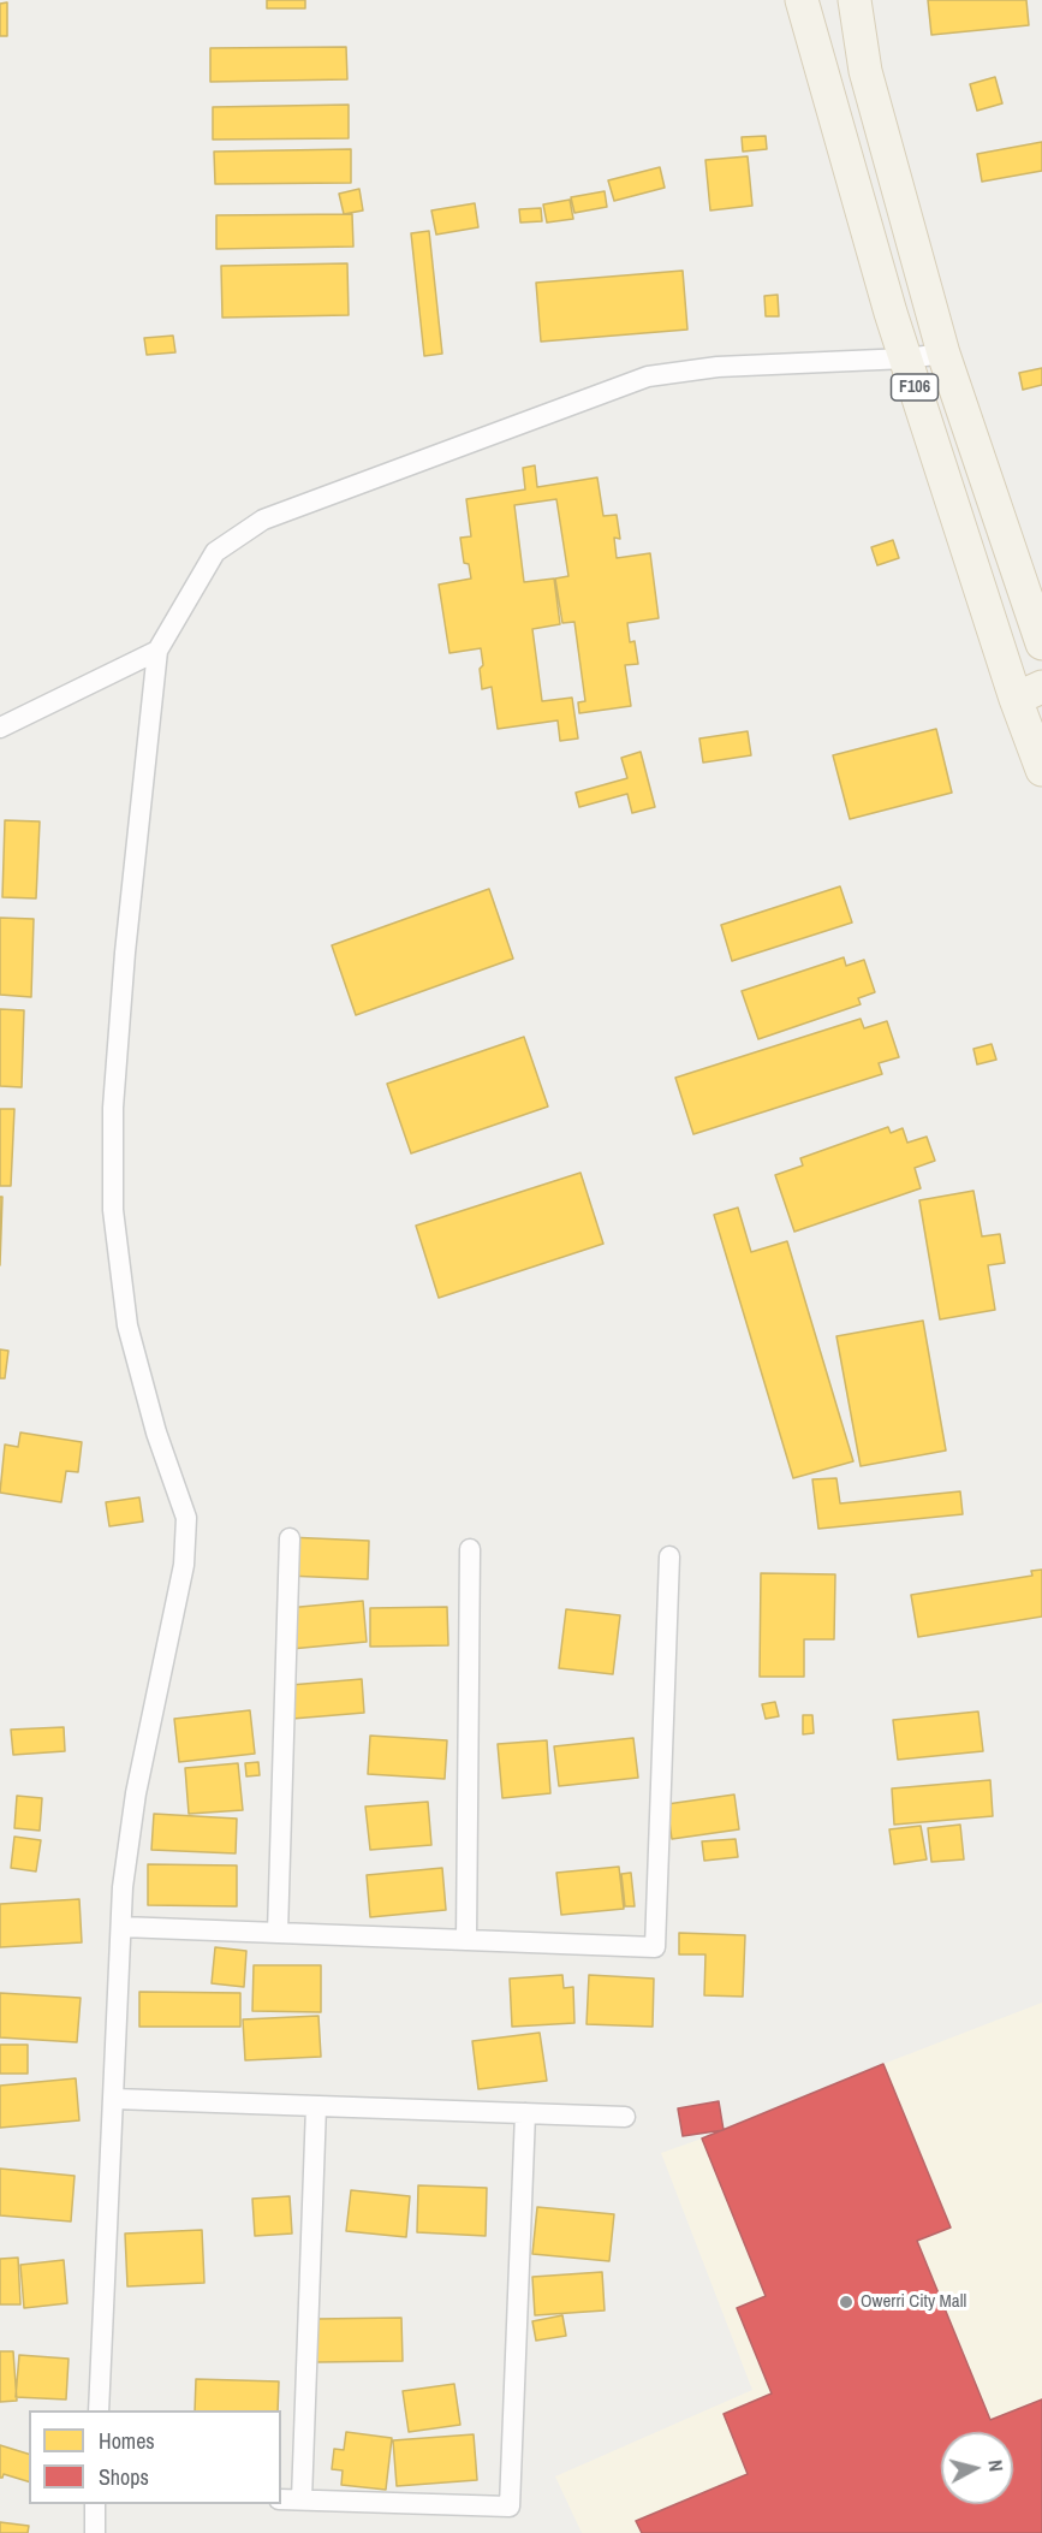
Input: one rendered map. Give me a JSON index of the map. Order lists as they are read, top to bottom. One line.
{"streets":{"main road":["F106"]},"places":["Owerri City Mall"],"legend":["Homes","Shops"],"north":"right"}
